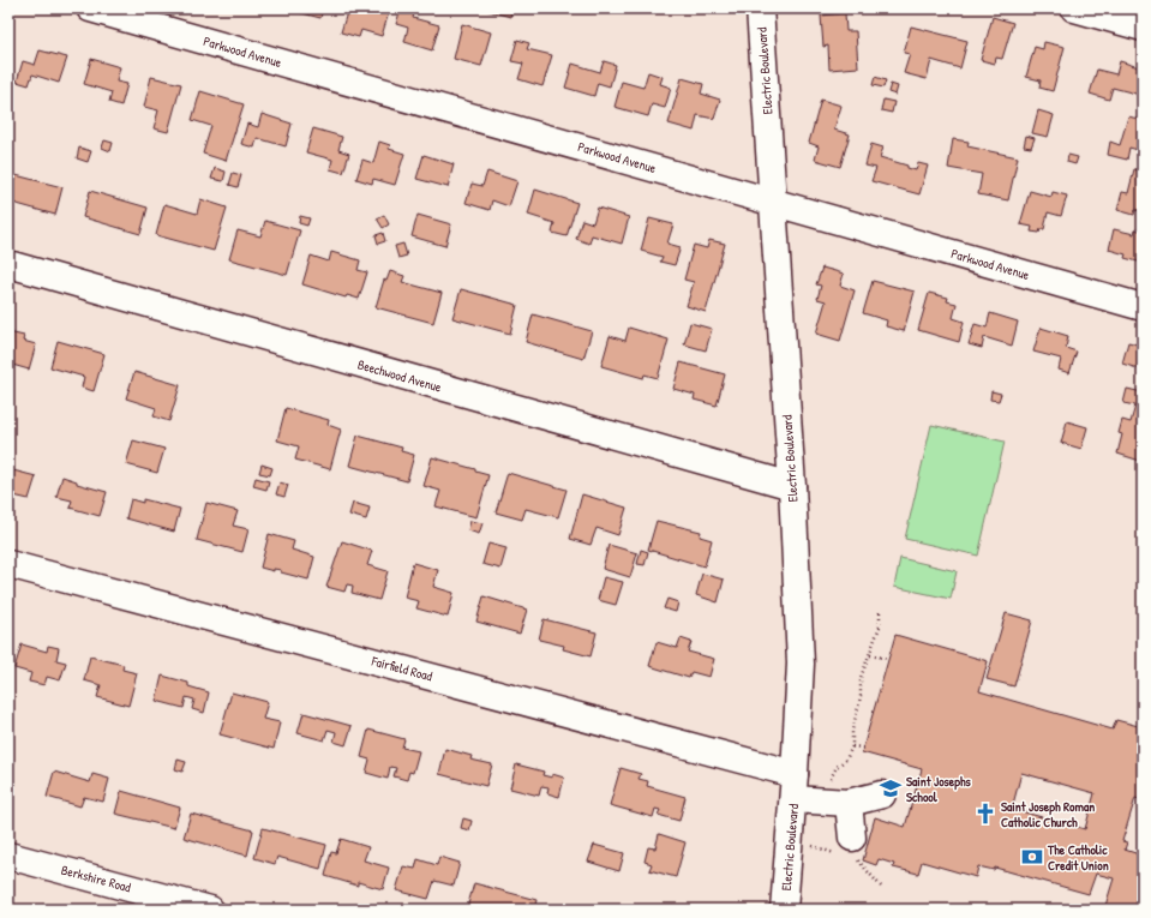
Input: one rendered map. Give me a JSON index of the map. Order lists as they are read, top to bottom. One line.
{"streets":{"street":["Parkwood Avenue","Electric Boulevard","Beechwood Avenue","Fairfield Road","Berkshire Road"]},"crossings":[["Parkwood Avenue","Electric Boulevard"],["Electric Boulevard","Beechwood Avenue"],["Electric Boulevard","Fairfield Road"]],"places":{"school or university":["Saint Josephs School"],"church":["Saint Joseph Roman Catholic Church"],"bank":["The Catholic Credit Union"]}}
